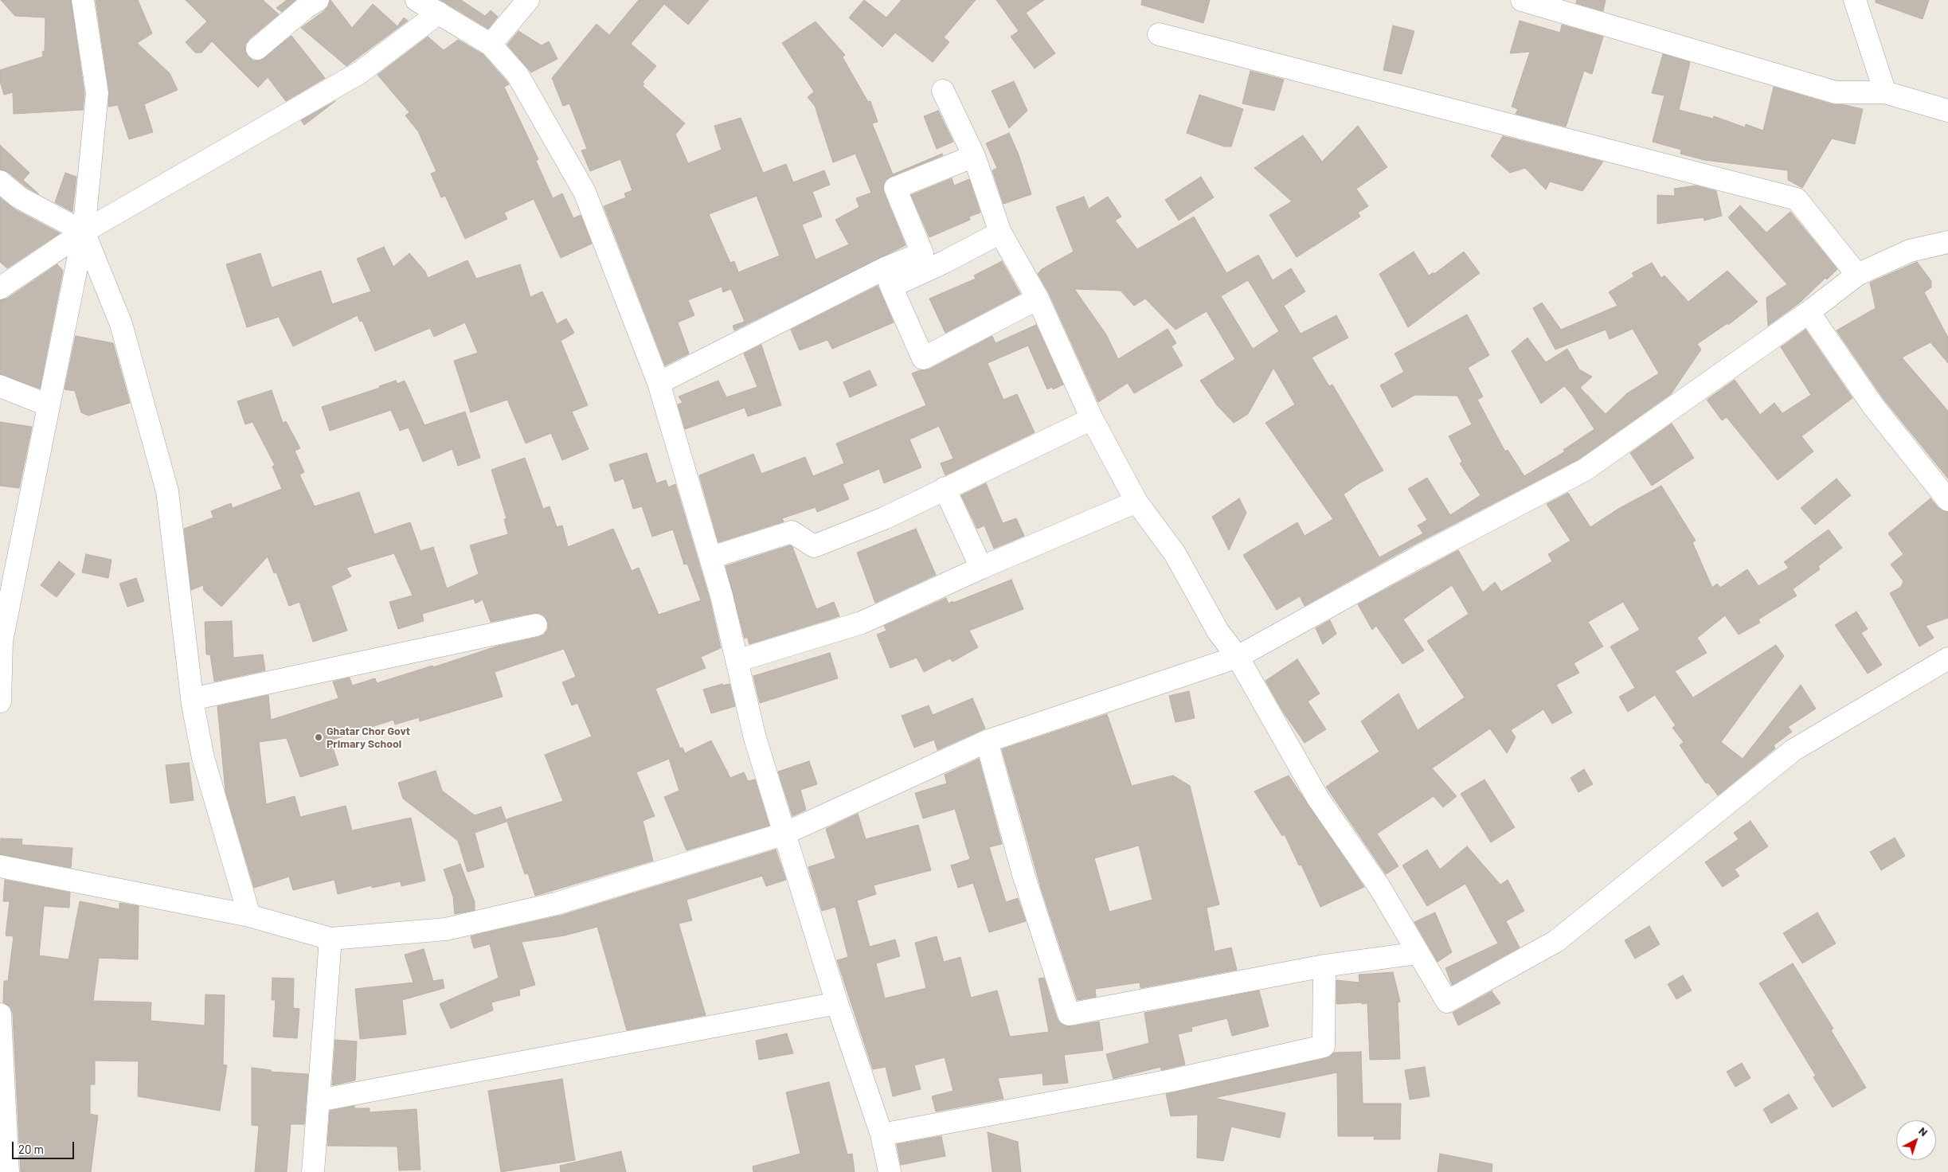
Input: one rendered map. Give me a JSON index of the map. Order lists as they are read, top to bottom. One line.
{"places":["Ghatar Chor Govt Primary School"],"scale_bar":"20 m","north":"top right"}
